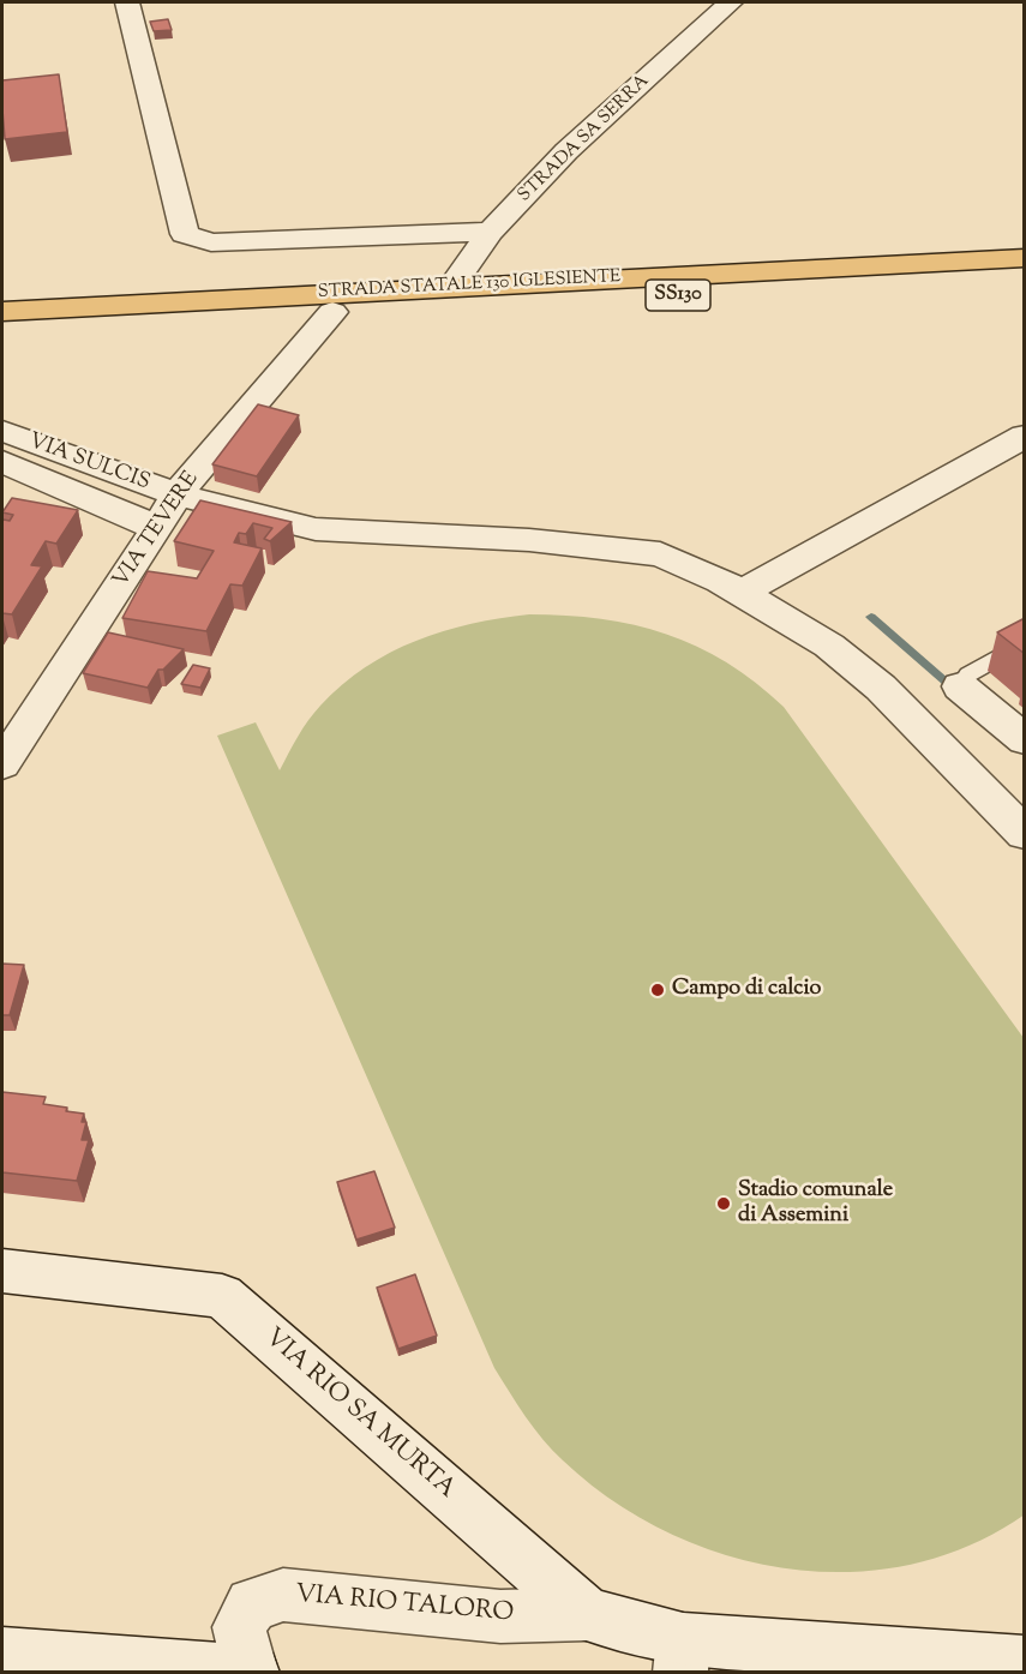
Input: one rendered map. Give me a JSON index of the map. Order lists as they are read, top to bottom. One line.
{"streets":{"main road":["STRADA STATALE 130 IGLESIENTE","SS130"],"street":["STRADA SA SERRA","VIA SULCIS","VIA TEVERE","VIA RIO SA MURTA","VIA RIO TALORO"]},"crossings":[["STRADA SA SERRA","STRADA STATALE 130 IGLESIENTE"],["STRADA STATALE 130 IGLESIENTE","VIA TEVERE"],["VIA SULCIS","VIA TEVERE"],["VIA RIO SA MURTA","VIA RIO TALORO"]],"places":["Campo di calcio","Stadio comunale di Assemini"]}
